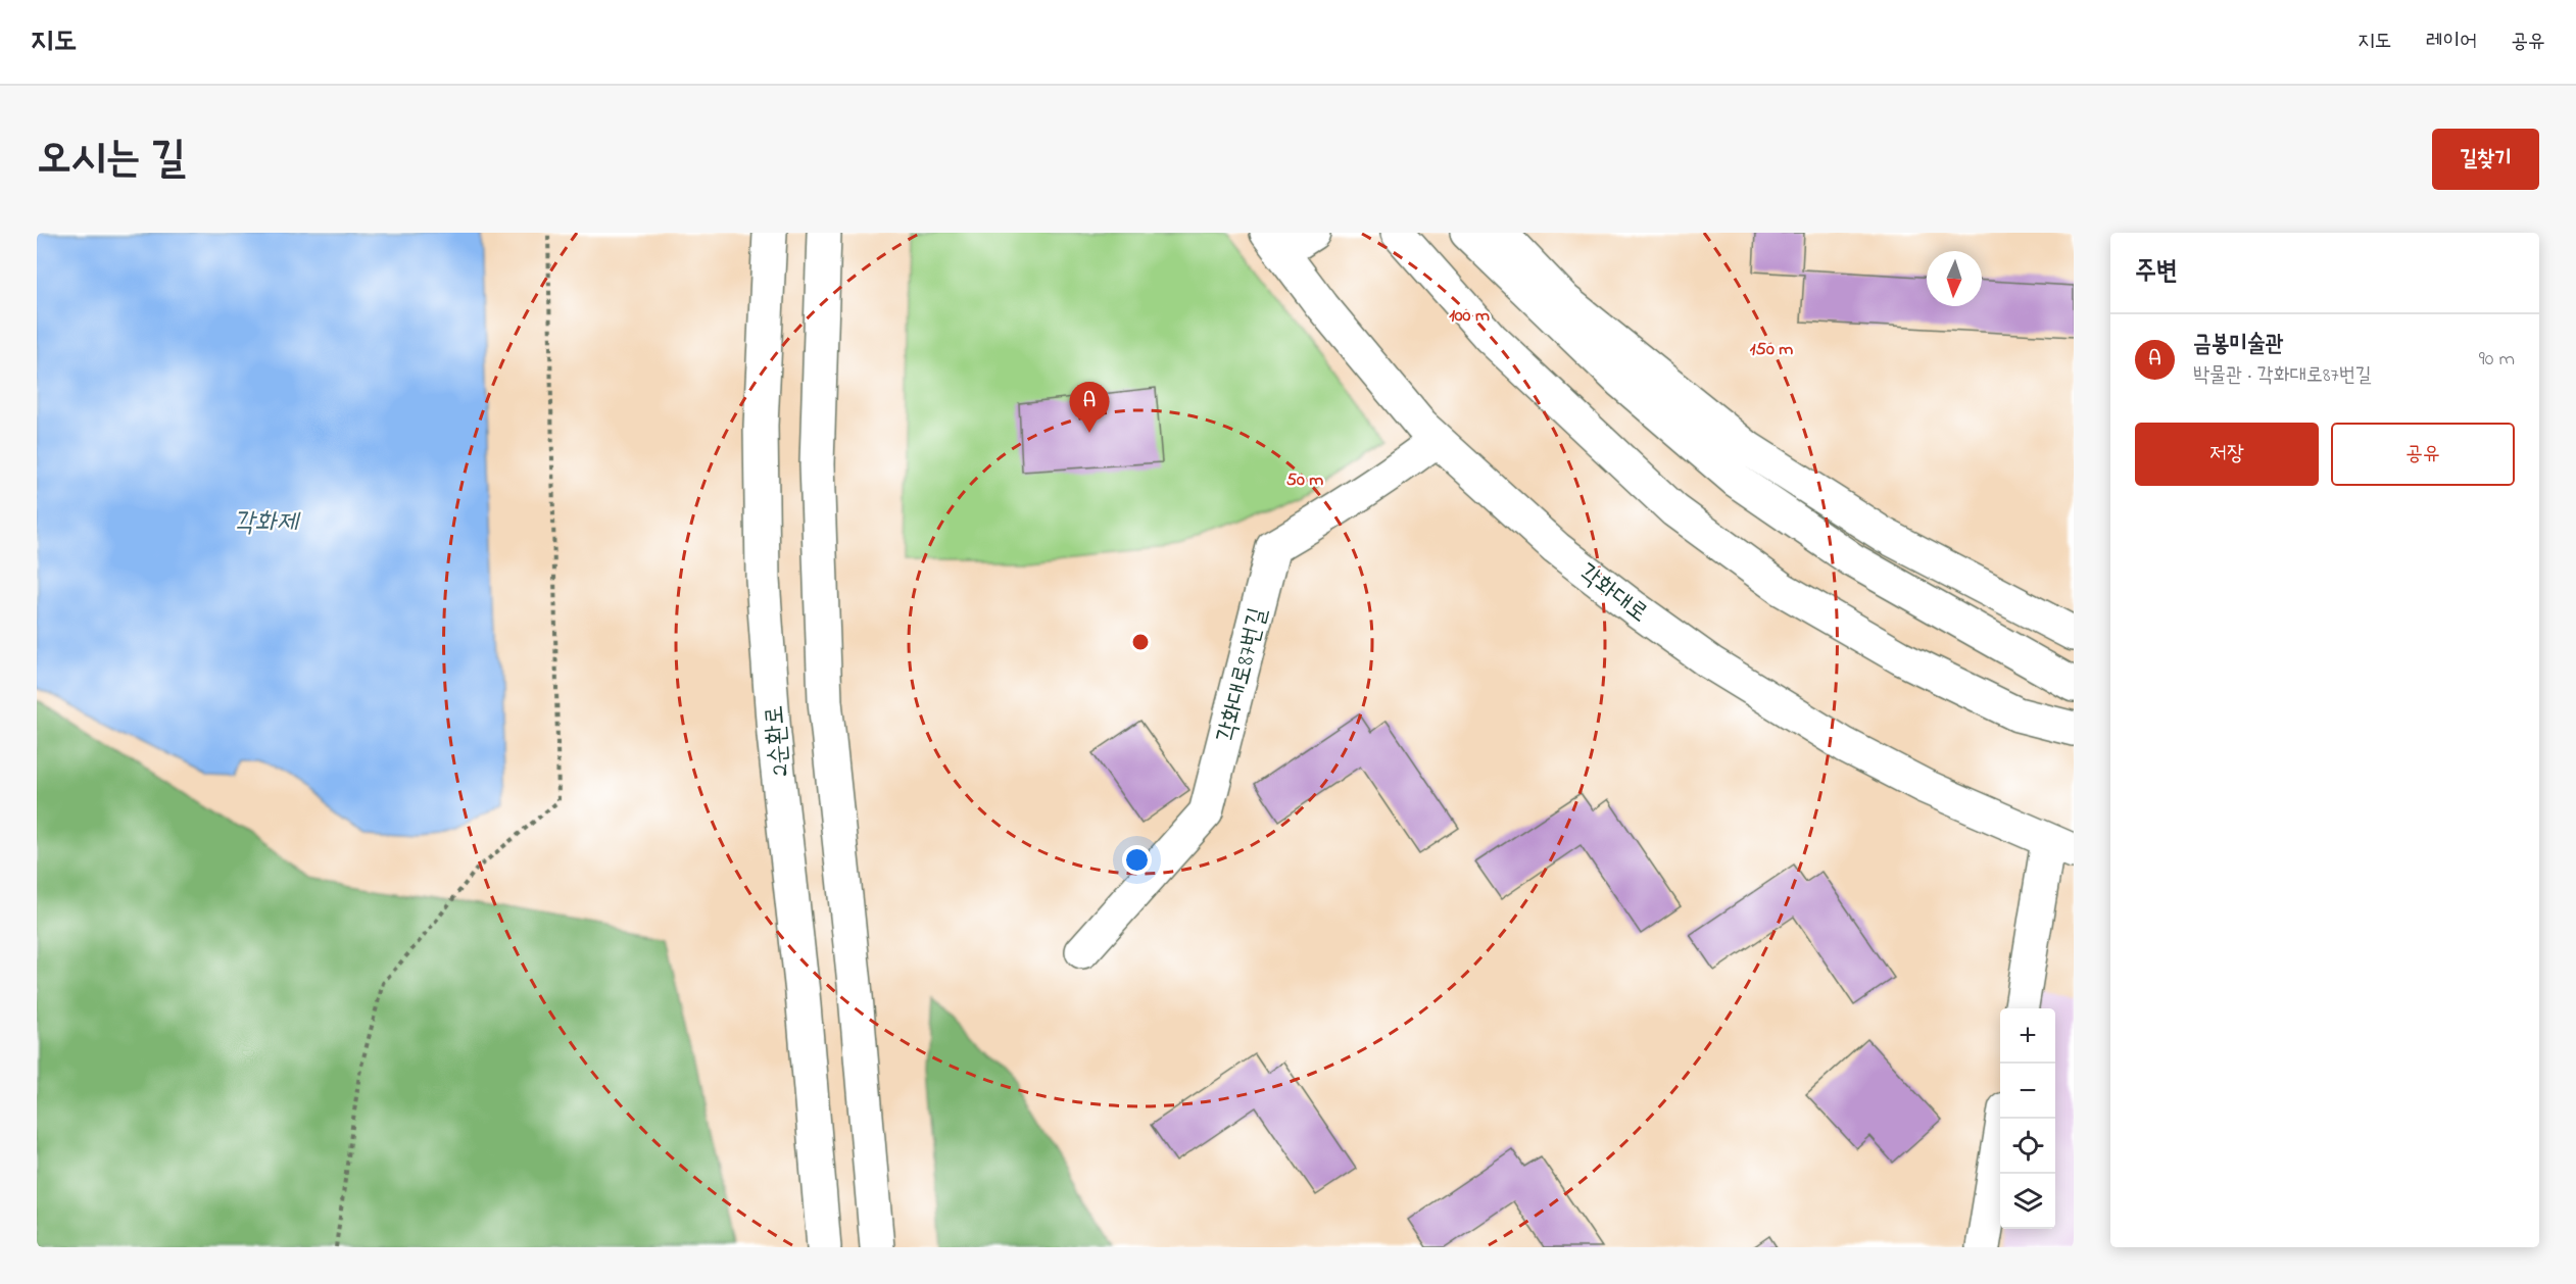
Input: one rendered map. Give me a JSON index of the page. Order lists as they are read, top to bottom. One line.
{"streets":{"main road":["각화대로","각화대로87번길","2순환로"]},"crossings":[["각화대로","각화대로87번길"]],"water":["각화제"],"north":"bottom","page":{"header":"지도","nav":["지도","레이어","공유"],"title":"오시는 길","buttons":["길찾기",["저장","공유"]],"heading":"주변","list":[{"mark":"A","name":"금봉미술관","note":"박물관 · 각화대로87번길","value":"90 m"}],"pins":"A","map_buttons":["+","−"]},"rings":["100 m","150 m","50 m"]}
